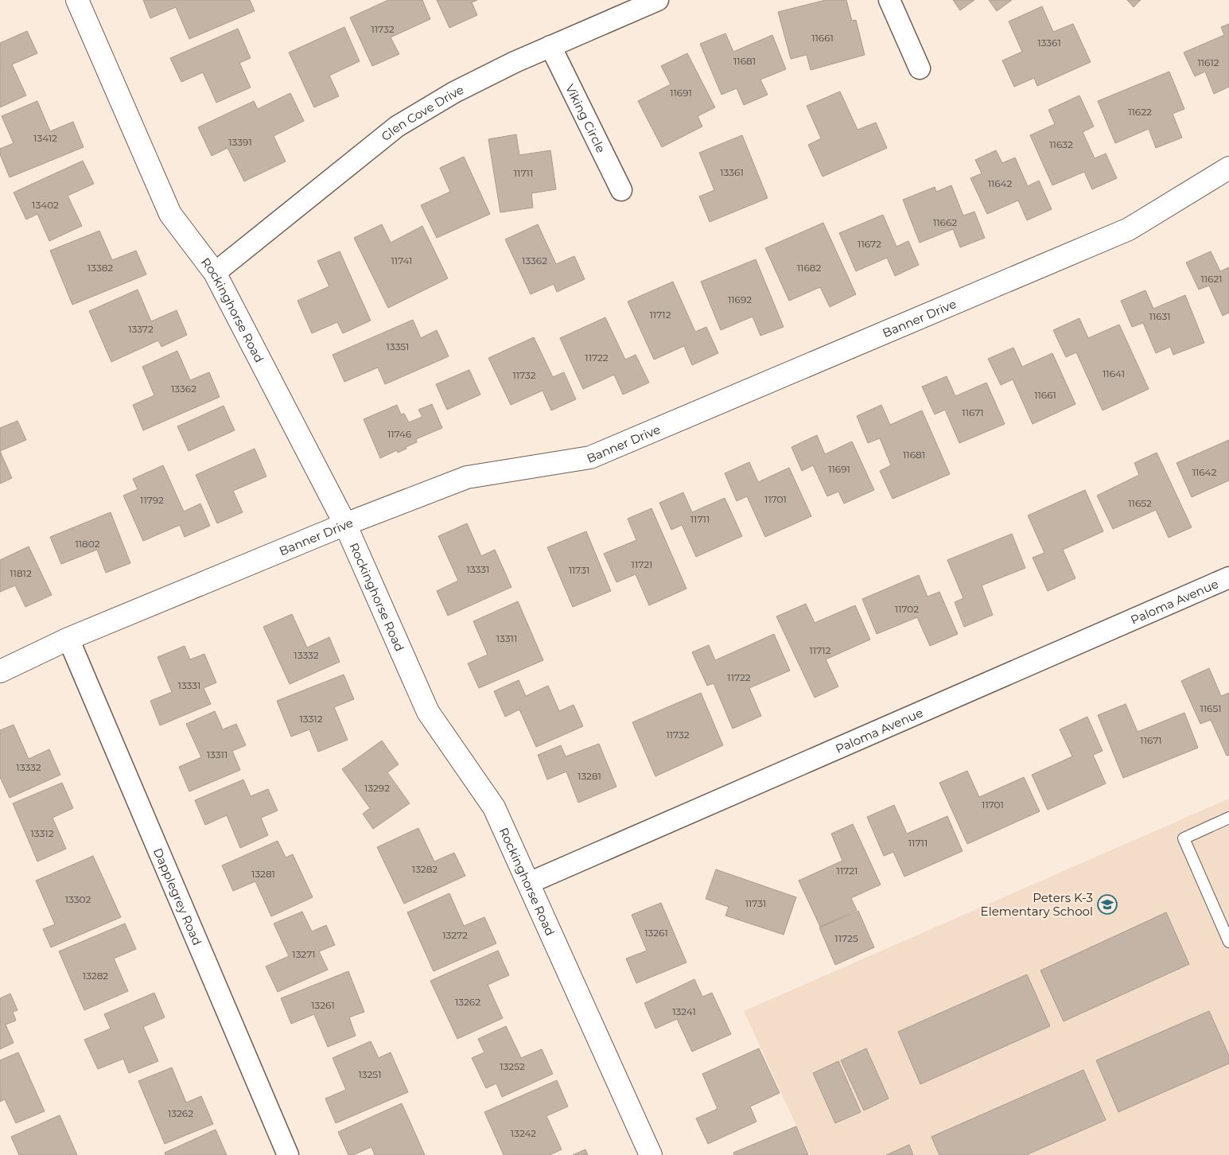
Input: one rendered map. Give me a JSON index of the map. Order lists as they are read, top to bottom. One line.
{"streets":{"street":["Glen Cove Drive","Viking Circle","Rockinghorse Road","Banner Drive","Paloma Avenue","Dapplegrey Road"]},"crossings":[["Glen Cove Drive","Viking Circle"],["Glen Cove Drive","Rockinghorse Road"],["Rockinghorse Road","Banner Drive"],["Rockinghorse Road","Paloma Avenue"],["Banner Drive","Dapplegrey Road"]],"places":{"school or university":["Peters K-3 Elementary School"]},"house_numbers":["11732","11661","13361","11681","11612","11691","11622","13412","13391","11632","13361","11711","11642","13402","11662","11672","11741","13362","13382","11682","11621","11692","11712","11631","13372","13351","11722","11641","11732","13362","11661","11671","11746","11681","11691","11642","11701","11792","11652","11711","11802","11721","13331","11731","11812","11702","13311","11712","13332","11722","13331","11651","13312","11732","11671","13311","13332","13281","13292","11701","13312","11711","13282","11721","13281","13302","11731","13261","13272","11725","13271","13282","13262","13261","13241","13252","13251","13262","13242"]}
